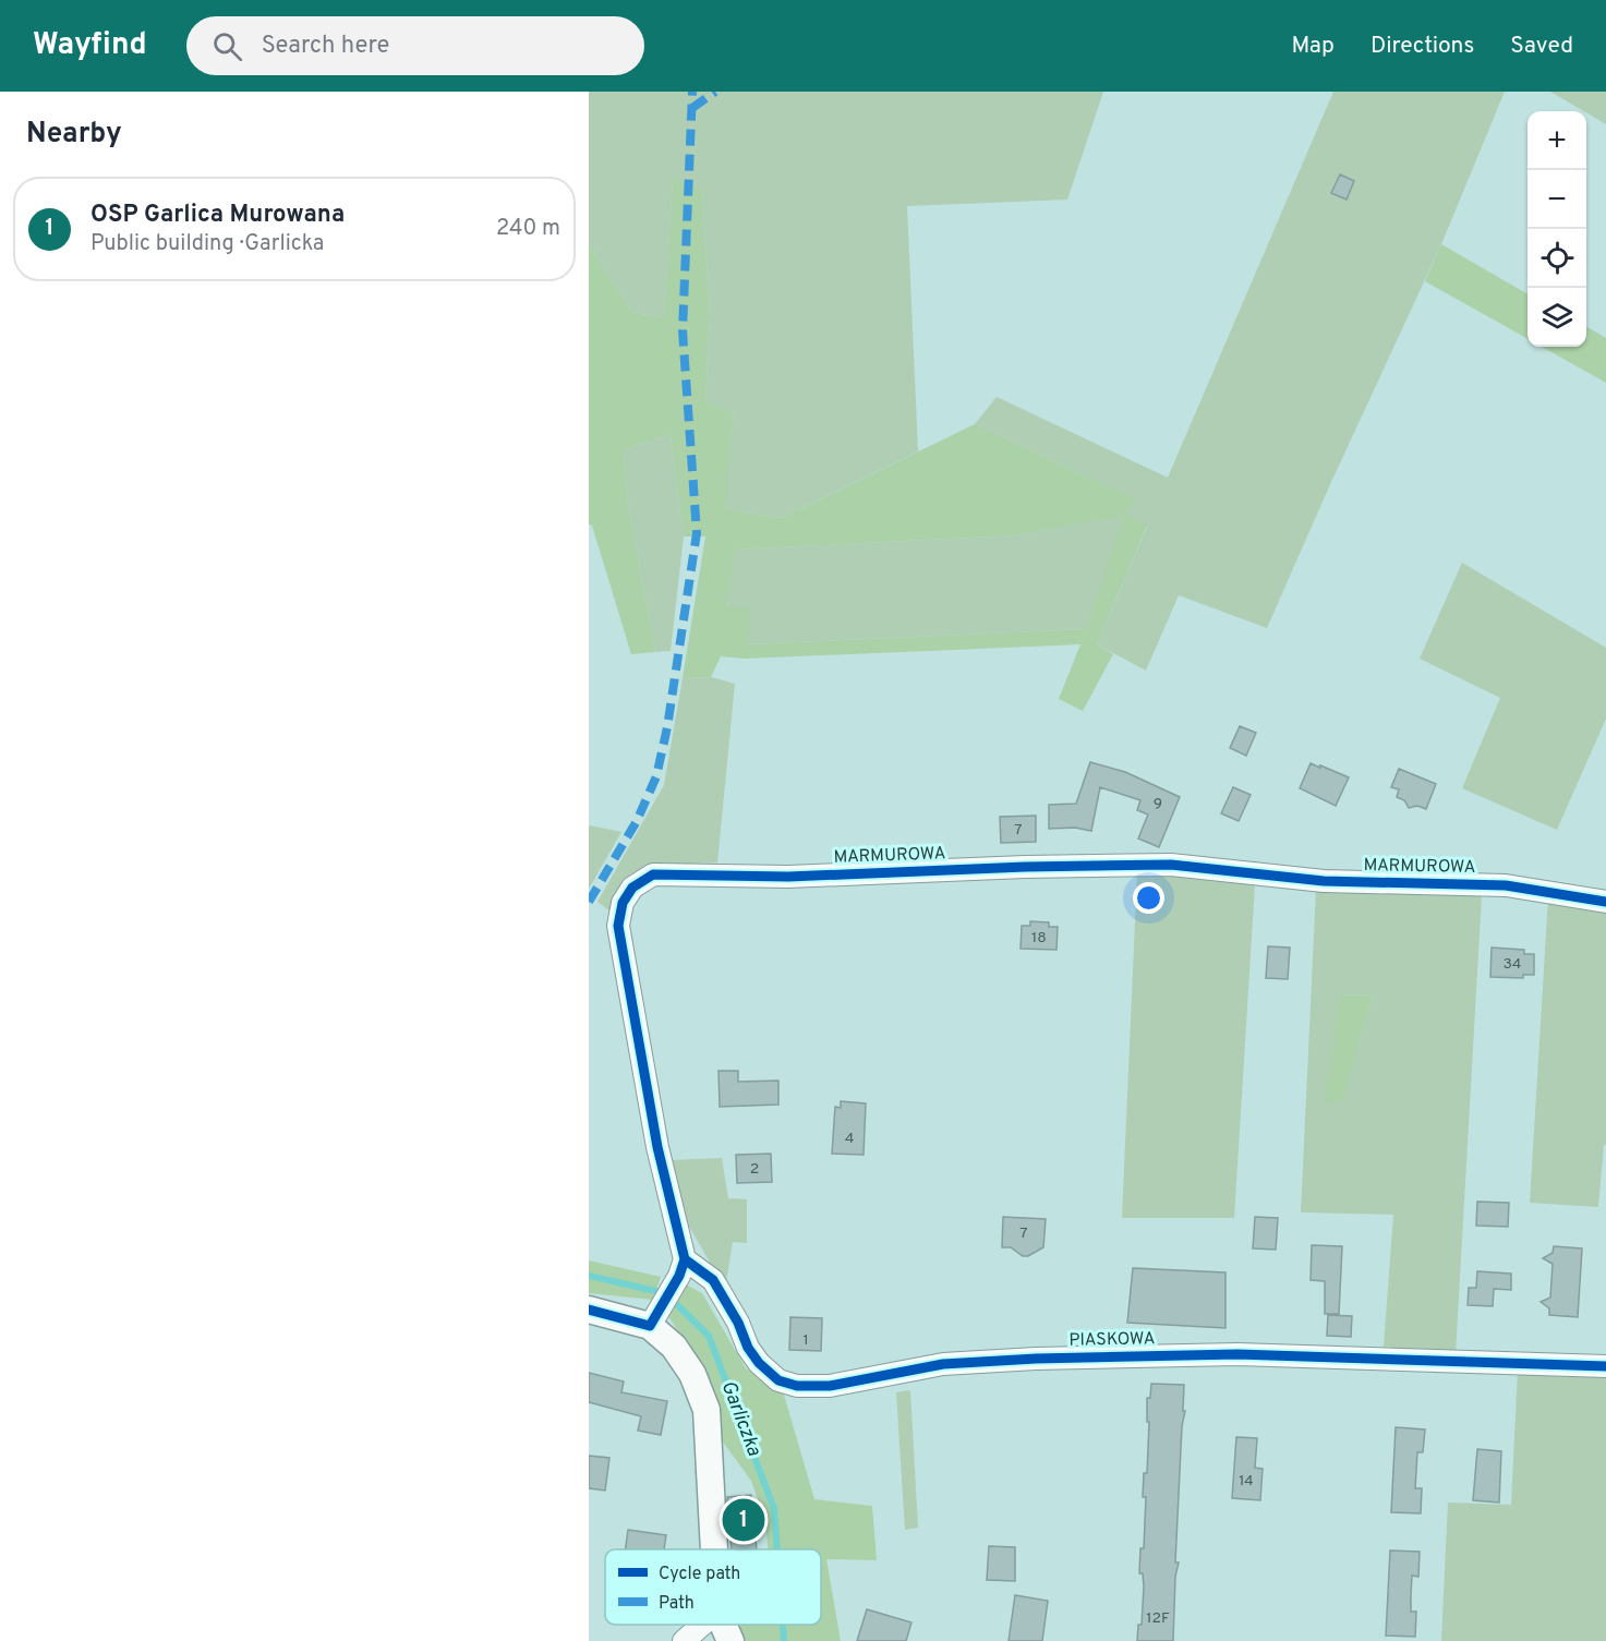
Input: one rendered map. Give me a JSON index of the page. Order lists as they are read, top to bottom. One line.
{"streets":{"street":["MARMUROWA","PIASKOWA"]},"crossings":[["MARMUROWA","PIASKOWA"]],"water":["Garliczka"],"house_numbers":["9","7","18","34","4","2","7","1","14","12F"],"legend":["Cycle path","Path"],"page":{"header":"Wayfind","search":"Search here","nav":["Map","Directions","Saved"],"heading":"Nearby","map_buttons":["+","−"],"list":[{"mark":"1","name":"OSP Garlica Murowana","note":"Public building · Garlicka","value":"240 m"}],"pins":"1"}}
